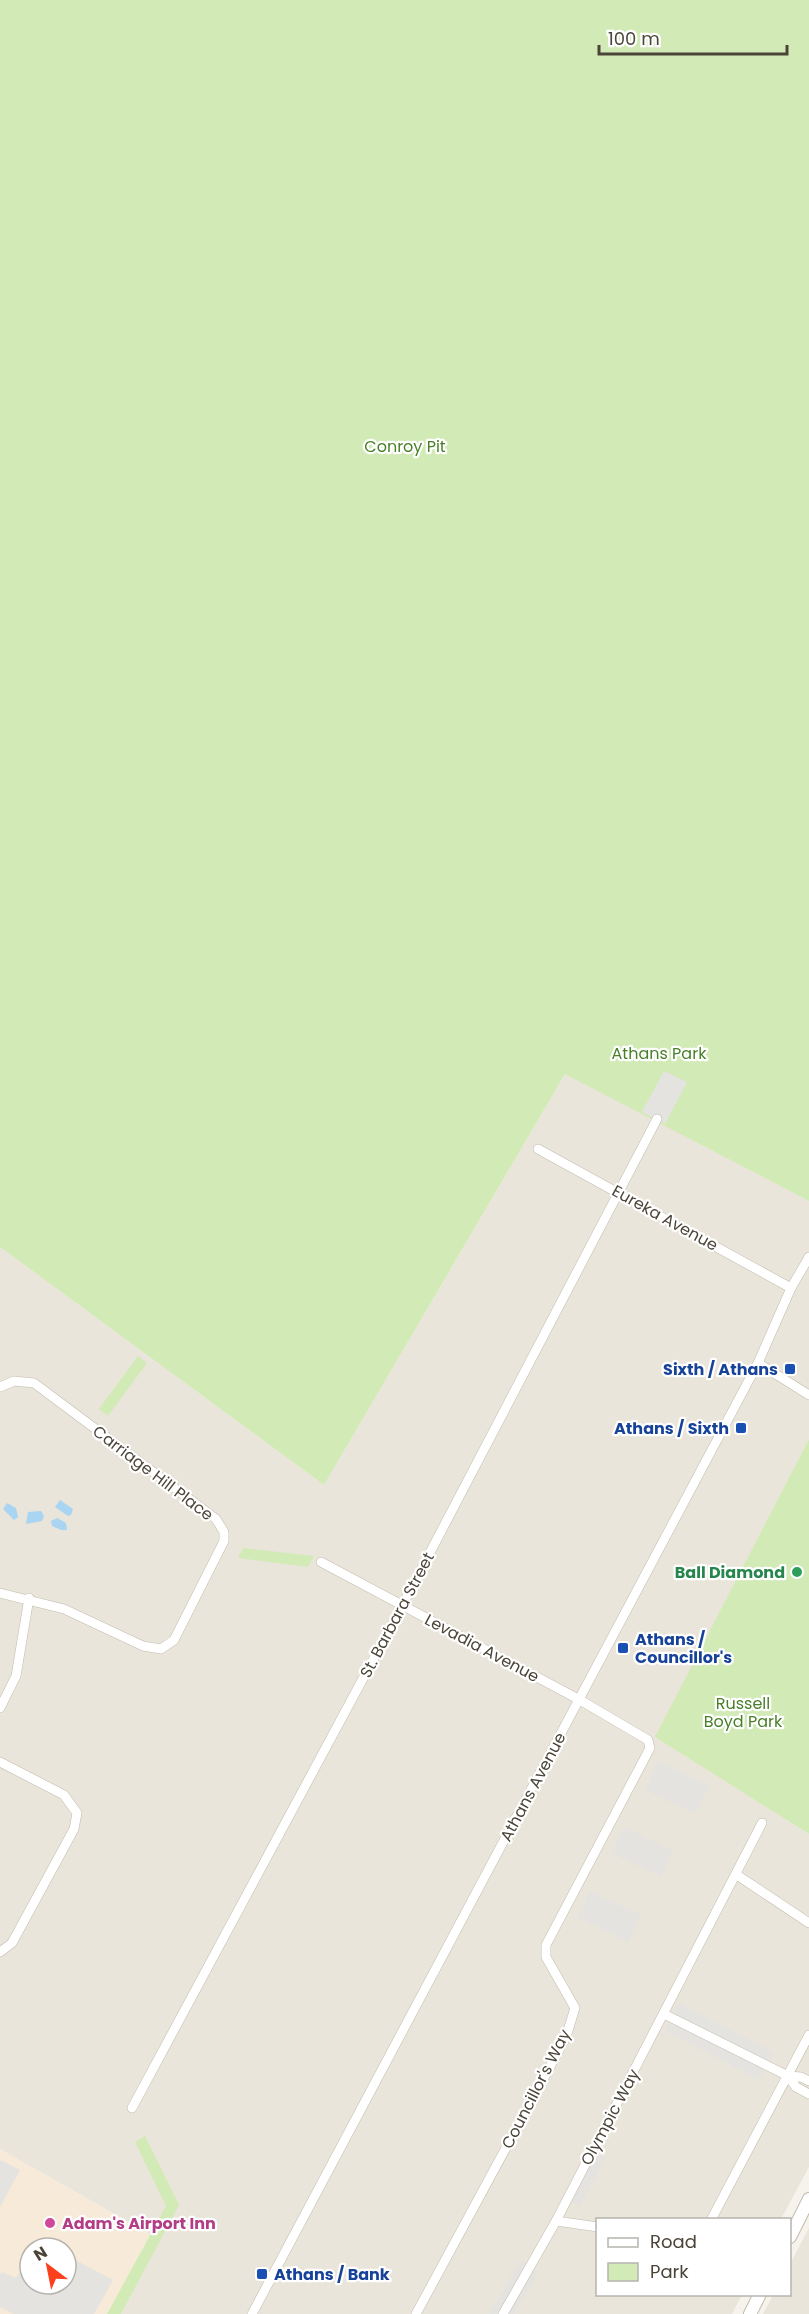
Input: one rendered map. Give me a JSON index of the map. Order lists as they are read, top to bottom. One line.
{"streets":{"street":["Eureka Avenue","Carriage Hill Place","St. Barbara Street","Levadia Avenue","Athans Avenue","Councillor's Way","Olympic Way"]},"crossings":[["Eureka Avenue","St. Barbara Street"],["Eureka Avenue","Athans Avenue"],["St. Barbara Street","Levadia Avenue"],["Levadia Avenue","Athans Avenue"],["Levadia Avenue","Councillor's Way"],["Athans Avenue","Councillor's Way"]],"parks":["Conroy Pit","Athans Park","Russell Boyd Park"],"places":{"transit":["Sixth / Athans","Athans / Sixth","Athans / Councillor's","Athans / Bank"],"other":["Ball Diamond","Adam's Airport Inn"]},"legend":["Road","Park"],"scale_bar":"100 m","north":"top left"}
